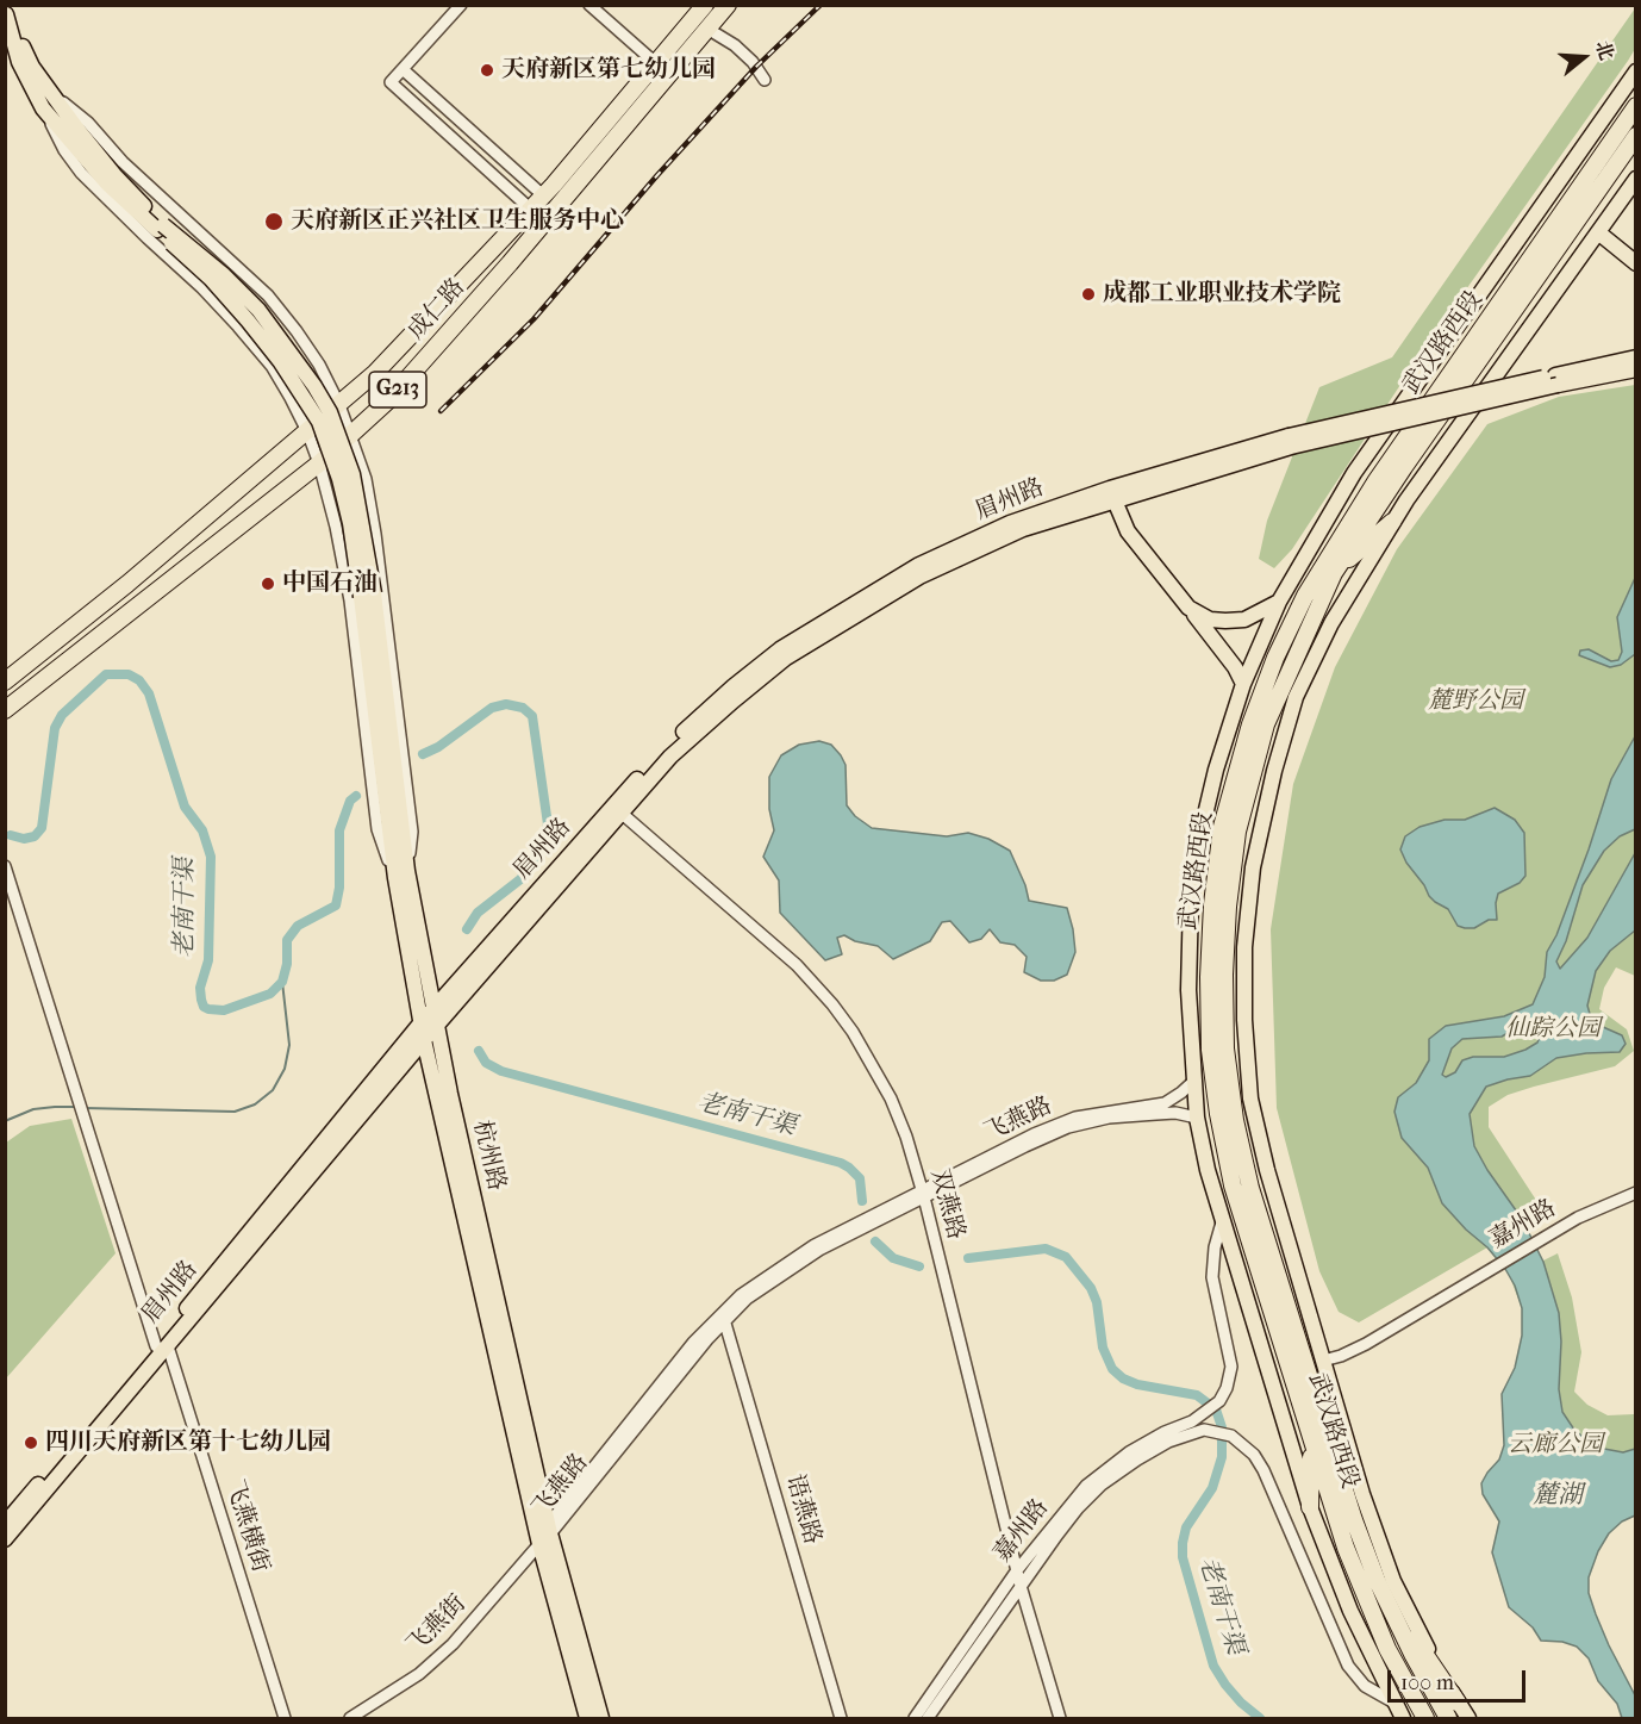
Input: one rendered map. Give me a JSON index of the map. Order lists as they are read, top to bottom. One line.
{"streets":{"highway":["成仁路","武汉路西段","G213"],"main road":["眉州路","杭州路"],"street":["飞燕路","双燕路","嘉州路","语燕路","飞燕横街","飞燕街"]},"crossings":[["眉州路","杭州路"],["眉州路","双燕路"],["眉州路","飞燕横街"],["飞燕路","杭州路"],["飞燕路","双燕路"],["飞燕路","语燕路"],["飞燕路","飞燕街"],["杭州路","飞燕街"],["双燕路","嘉州路"]],"water":["老南干渠","麓湖"],"parks":["麓野公园","仙踪公园","云廊公园"],"places":["天府新区第七幼儿园","天府新区正兴社区卫生服务中心","成都工业职业技术学院","中国石油","四川天府新区第十七幼儿园"],"scale_bar":"100 m","north":"right"}
